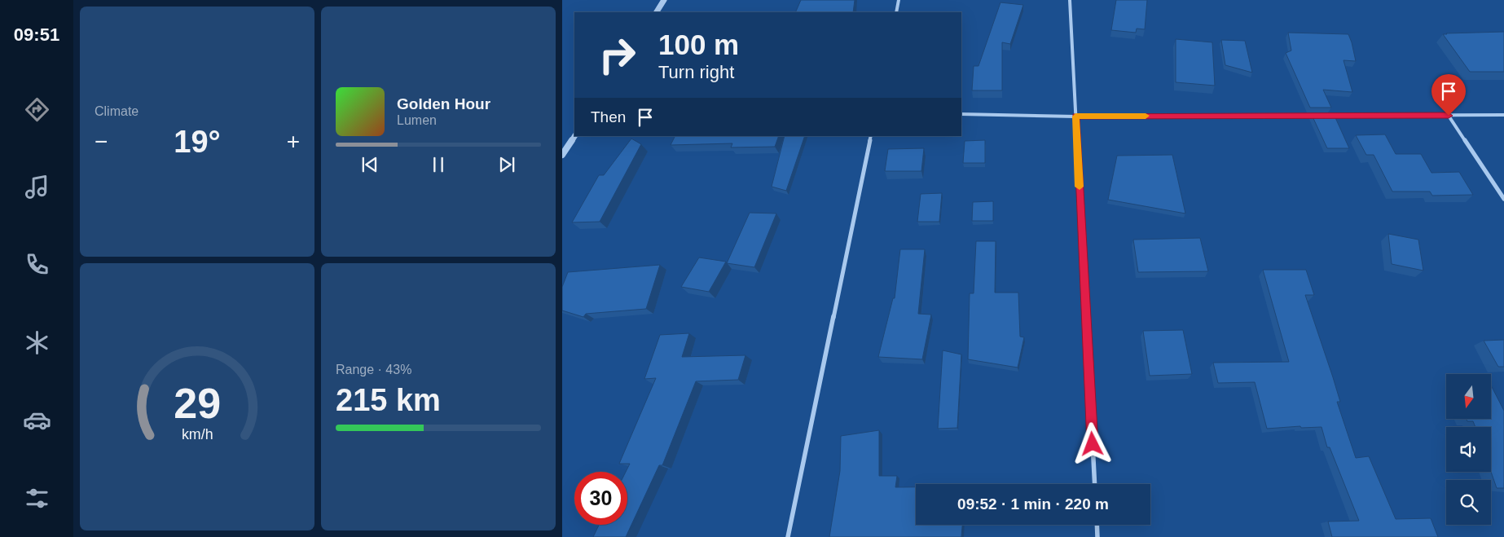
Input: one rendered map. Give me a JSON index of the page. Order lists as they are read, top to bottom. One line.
{"north":"bottom","page":{"tabs":"09:51","tile":["Climate",["Range · 43%","215 km"]],"turn":["100 m","Turn right"],"song":["Golden Hour","Lumen"],"then":"Then","heat":["−","19°","+"],"limit":"30","trip":"09:52 · 1 min · 220 m","gauge":["29","km/h"]}}
